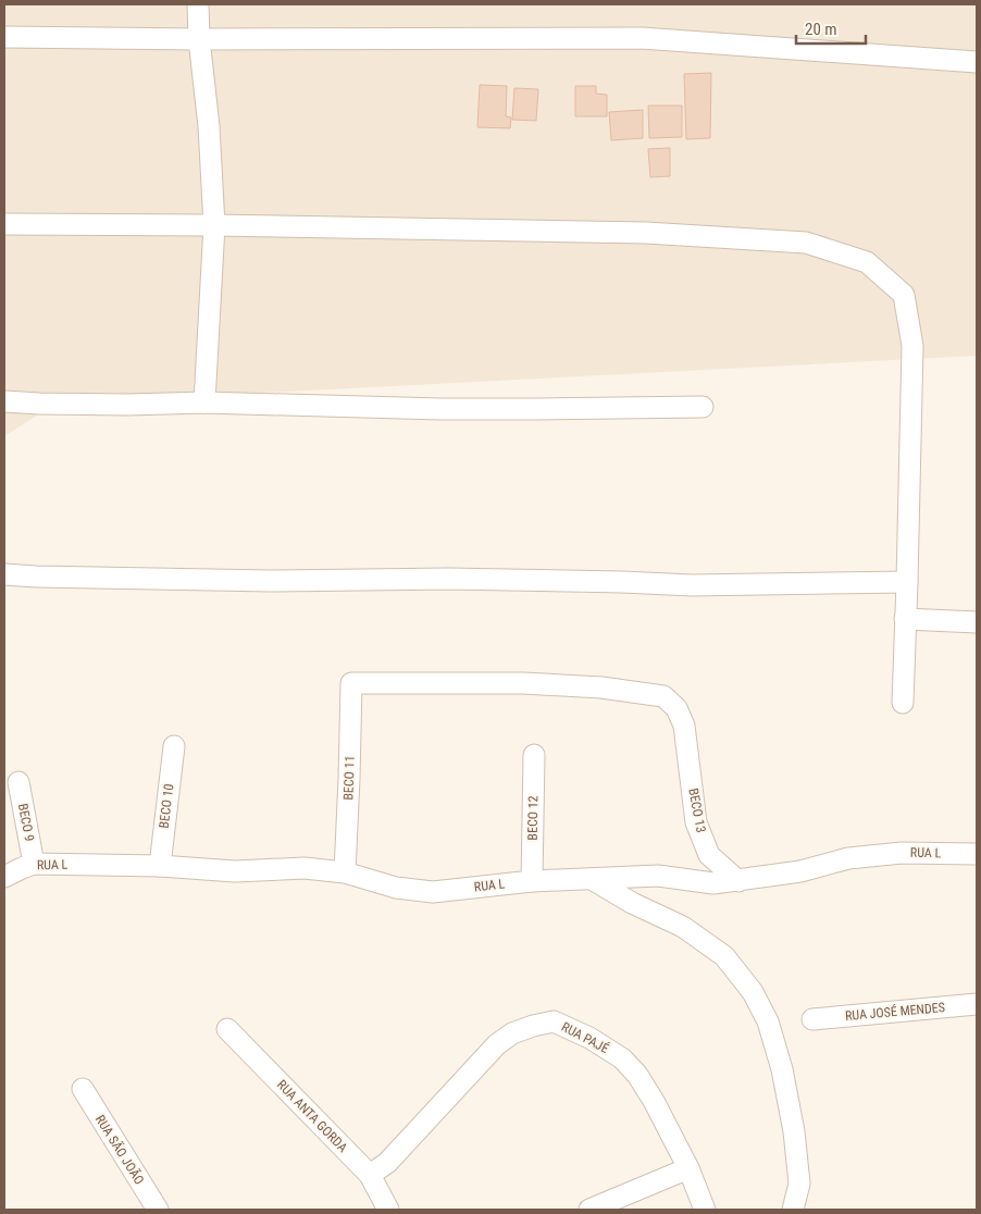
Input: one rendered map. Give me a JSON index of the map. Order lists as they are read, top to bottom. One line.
{"streets":{"street":["BECO 11","BECO 10","BECO 13","BECO 12","BECO 9","RUA L","RUA JOSÉ MENDES","RUA PAJÉ","RUA ANTA GORDA","RUA SÃO JOÃO"]},"crossings":[["BECO 11","BECO 13"],["BECO 11","RUA L"],["BECO 10","RUA L"],["BECO 13","RUA L"],["BECO 12","RUA L"],["BECO 9","RUA L"],["RUA PAJÉ","RUA ANTA GORDA"]],"scale_bar":"20 m"}
